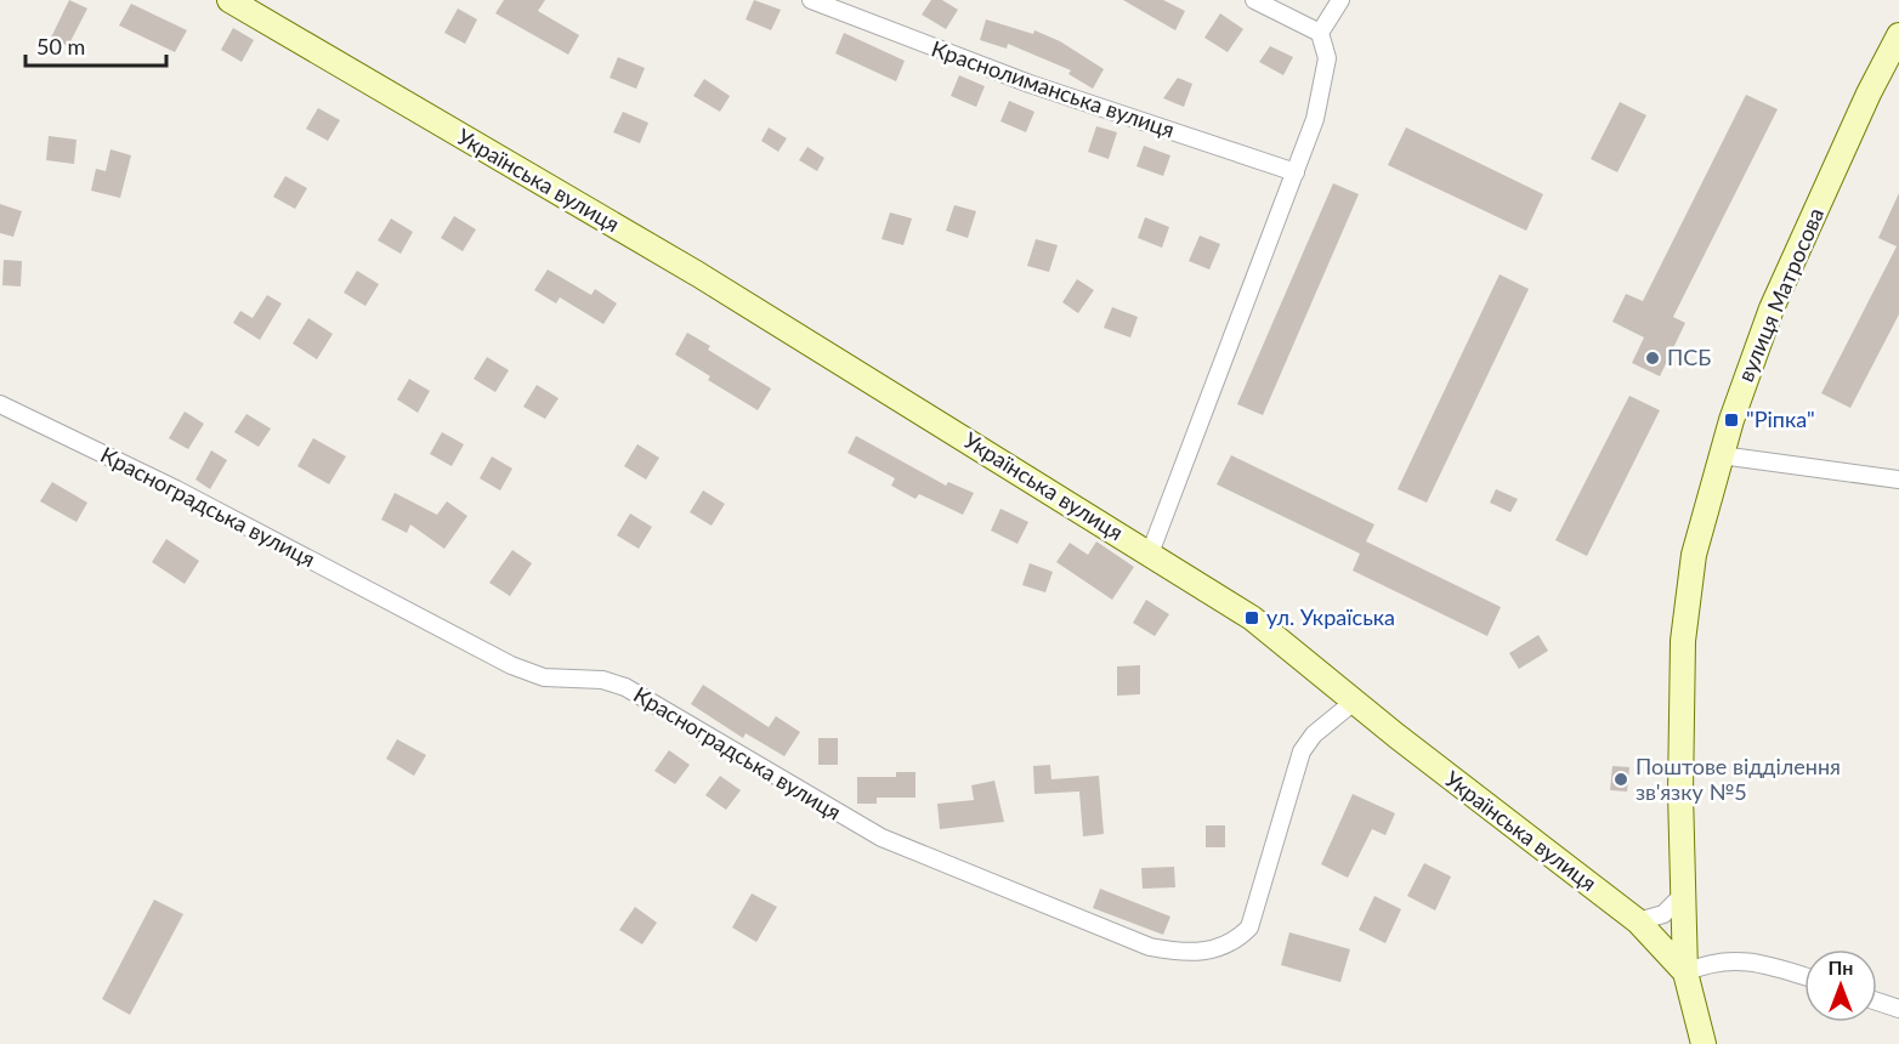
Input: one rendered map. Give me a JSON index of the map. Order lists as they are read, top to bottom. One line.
{"streets":{"street":["Краснолиманська вулиця","Українська вулиця","вулиця Матросова","Красноградська вулиця"]},"crossings":[["Українська вулиця","вулиця Матросова"],["Українська вулиця","Красноградська вулиця"]],"places":{"other":["ПСБ","Поштове відділення зв'язку №5"],"transit":["\"Ріпка\"","ул. Україська"]},"scale_bar":"50 m","north":"top"}
